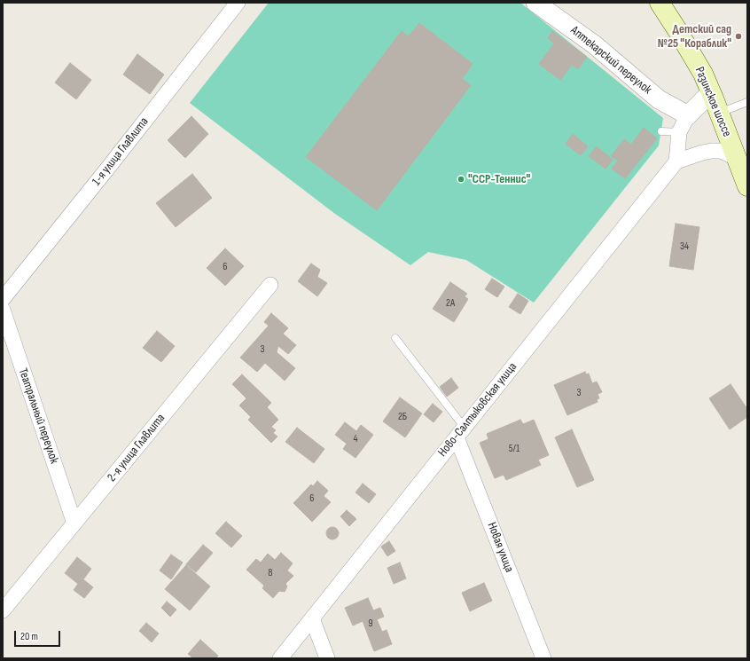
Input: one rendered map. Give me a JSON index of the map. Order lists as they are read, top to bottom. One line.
{"streets":{"main road":["Разинское шоссе"],"street":["Аптекарский переулок","1-я улица Главлита","Ново-Салтыковская улица","Театральный переулок","2-я улица Главлита","Новая улица"]},"crossings":[["Ново-Салтыковская улица","Новая улица"],["Театральный переулок","2-я улица Главлита"]],"places":["Детский сад №25 \"Кораблик\"","\"ССР-Теннис\""],"house_numbers":["34","6","2А","3","3","2Б","4","5/1","6","8","9"],"scale_bar":"20 m"}
